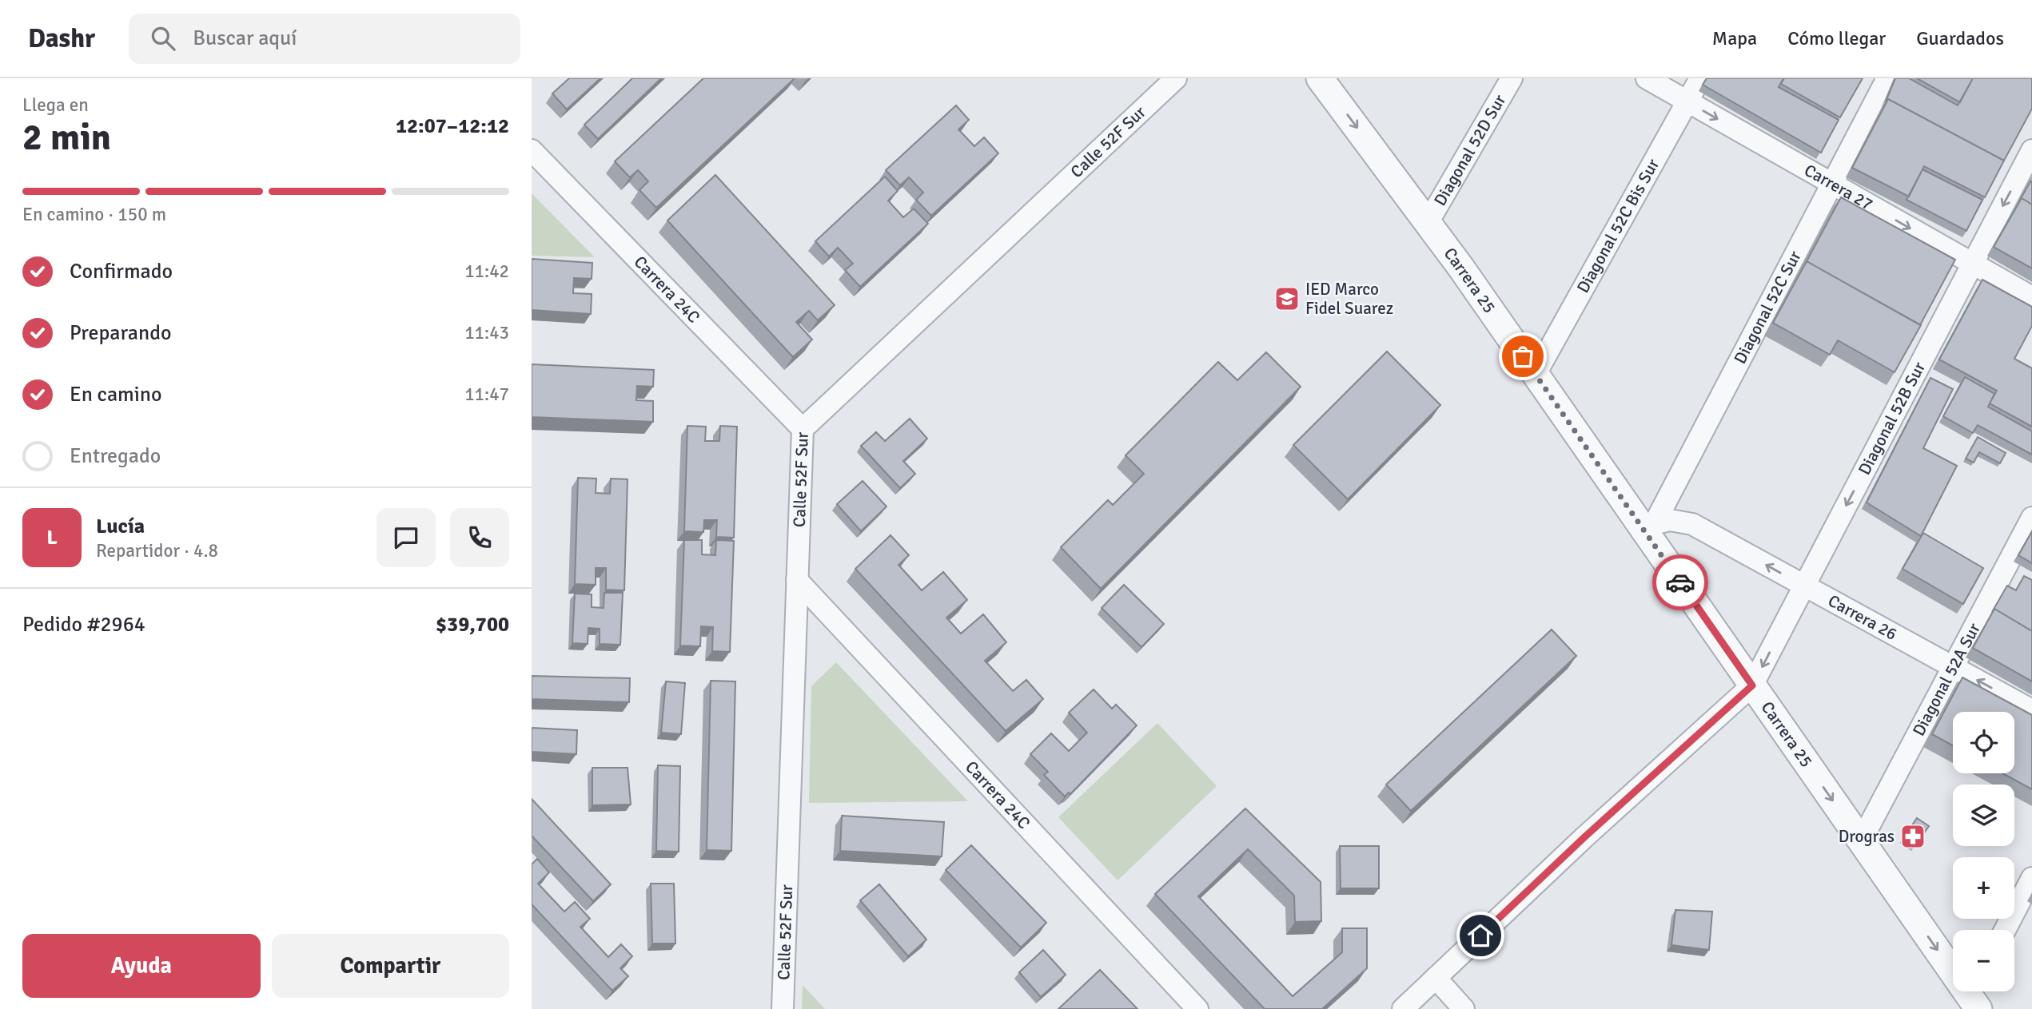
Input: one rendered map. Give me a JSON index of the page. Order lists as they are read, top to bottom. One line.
{"streets":{"street":["Calle 52F Sur","Diagonal 52D Sur","Carrera 27","Diagonal 52C Bis Sur","Carrera 25","Carrera 24C","Diagonal 52C Sur","Diagonal 52B Sur","Carrera 26","Diagonal 52A Sur"]},"crossings":[["Calle 52F Sur","Carrera 24C"],["Diagonal 52D Sur","Carrera 25"],["Carrera 27","Diagonal 52C Bis Sur"],["Carrera 27","Diagonal 52C Sur"],["Carrera 27","Diagonal 52B Sur"],["Diagonal 52C Bis Sur","Carrera 25"],["Carrera 25","Diagonal 52C Sur"],["Carrera 25","Diagonal 52B Sur"],["Carrera 25","Carrera 26"],["Carrera 25","Diagonal 52A Sur"],["Diagonal 52C Sur","Carrera 26"],["Diagonal 52B Sur","Carrera 26"],["Carrera 26","Diagonal 52A Sur"]],"one_way":["Carrera 27","Carrera 25","Diagonal 52B Sur","Carrera 26"],"places":{"school or university":["IED Marco Fidel Suarez"],"pharmacy":["Drogras"]},"page":{"header":"Dashr","search":"Buscar aquí","nav":["Mapa","Cómo llegar","Guardados"],"heading":["2 min","Llega en","12:07–12:12"],"panel":["Lucía","Repartidor · 4.8","Pedido #2964","$39,700"],"bar":"En camino · 150 m","list":[["Confirmado","11:42"],["Preparando","11:43"],["En camino","11:47"],"Entregado"],"round":"L","map_buttons":["+","−"],"buttons":["Ayuda","Compartir"]}}
